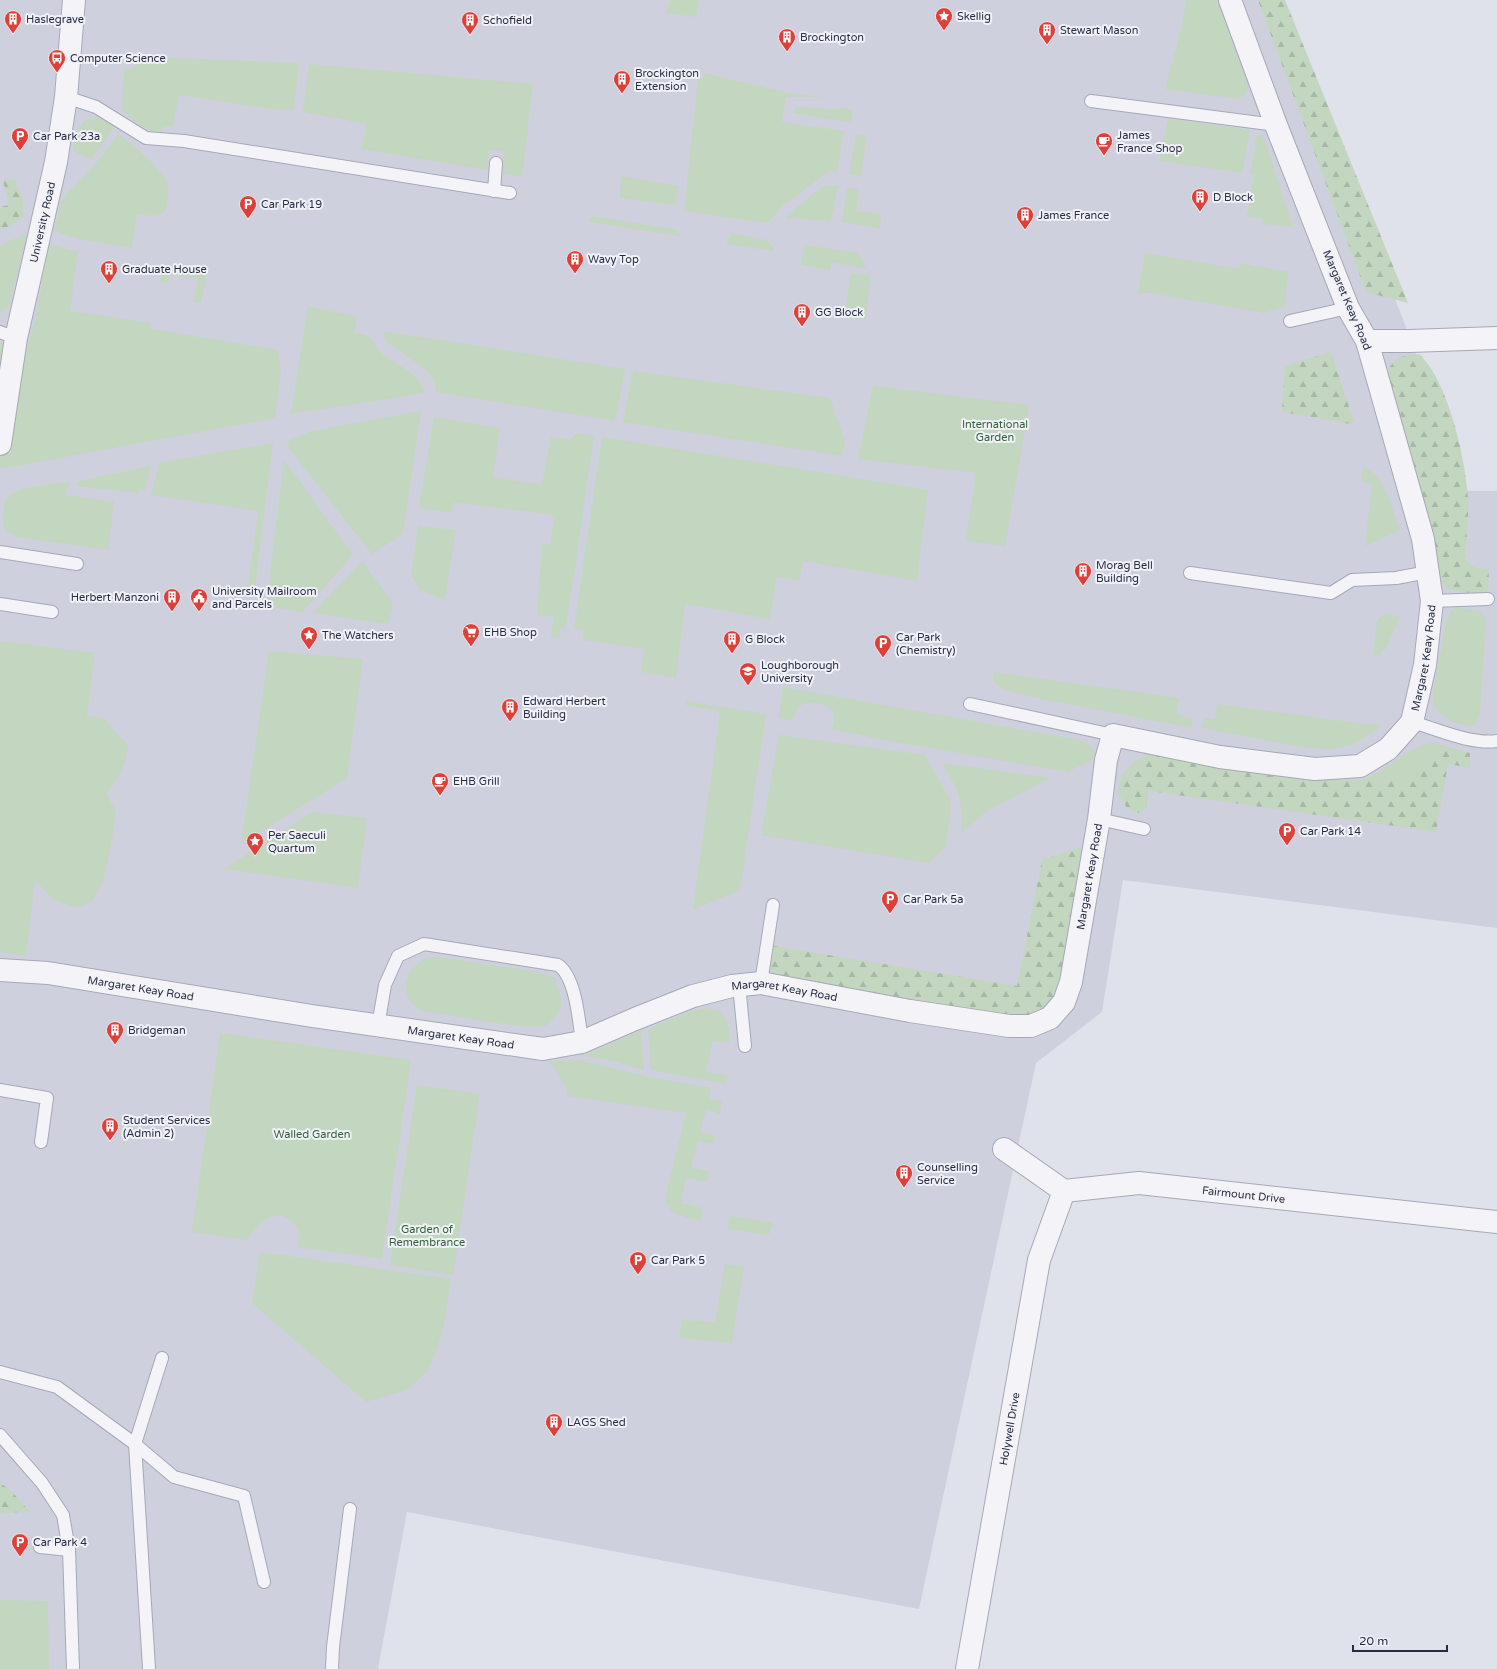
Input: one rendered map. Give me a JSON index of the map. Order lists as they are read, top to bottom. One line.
{"streets":{"street":["University Road","Margaret Keay Road","Fairmount Drive","Holywell Drive"]},"crossings":[["Fairmount Drive","Holywell Drive"]],"parks":["International Garden","Walled Garden","Garden of Remembrance"],"places":{"place":["Skellig","The Watchers","Per Saeculi Quartum"],"building":["Haslegrave","Schofield","Stewart Mason","Brockington","Brockington Extension","D Block","James France","Wavy Top","Graduate House","GG Block","Morag Bell Building","Herbert Manzoni","G Block","Edward Herbert Building","Bridgeman","Student Services (Admin 2)","Counselling Service","LAGS Shed"],"bus stop":["Computer Science"],"parking":["Car Park 23a","Car Park 19","Car Park (Chemistry)","Car Park 14","Car Park 5a","Car Park 5","Car Park 4"],"cafe":["James France Shop","EHB Grill"],"public building":["University Mailroom and Parcels"],"supermarket":["EHB Shop"],"school or university":["Loughborough University"]},"scale_bar":"20 m"}
